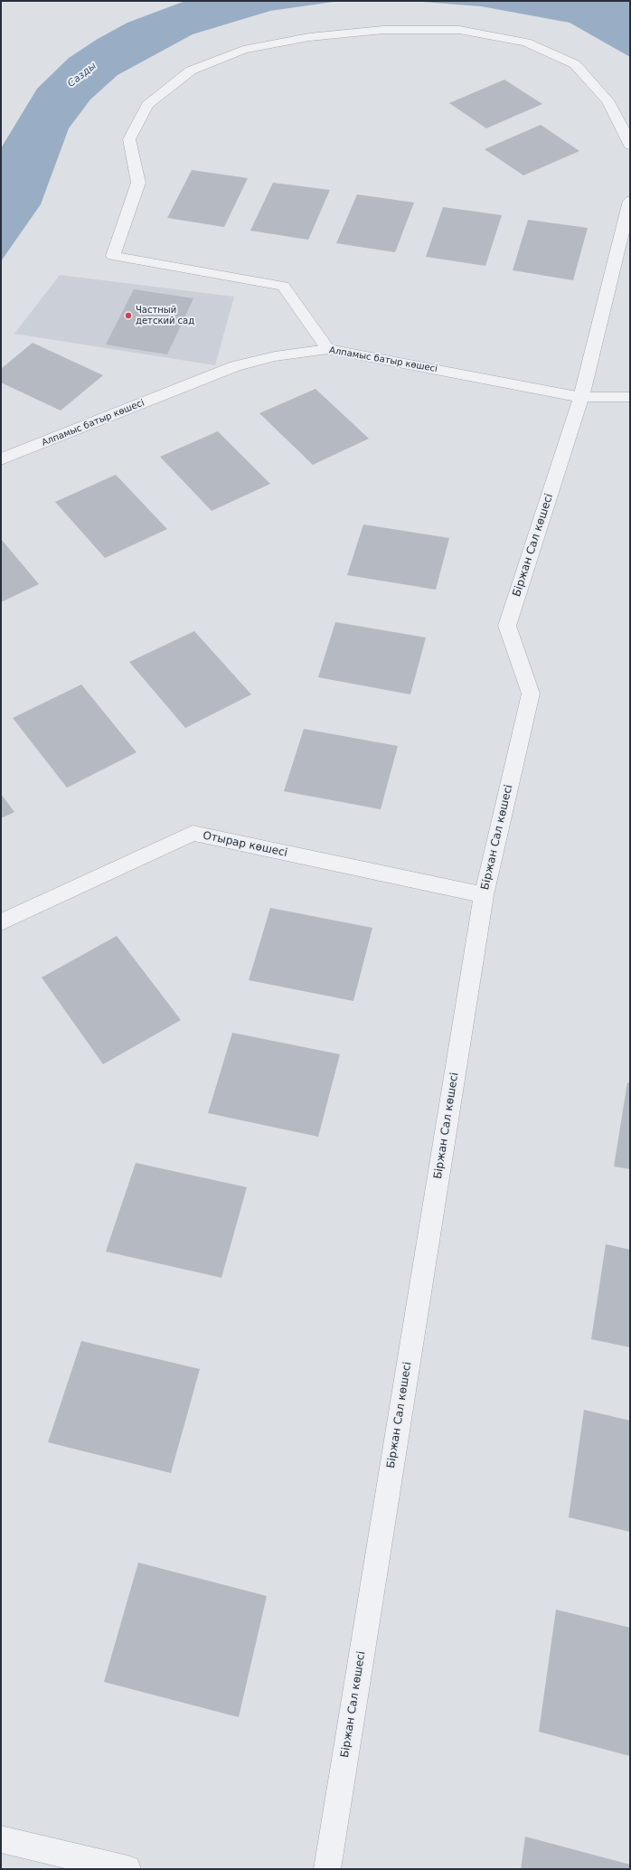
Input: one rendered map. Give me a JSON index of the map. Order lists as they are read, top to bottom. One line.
{"streets":{"street":["Алпамыс батыр көшесі","Біржан Сал көшесі","Отырар көшесі"]},"crossings":[["Алпамыс батыр көшесі","Біржан Сал көшесі"],["Біржан Сал көшесі","Отырар көшесі"]],"water":["Сазды"],"places":["Частный детский сад"]}
